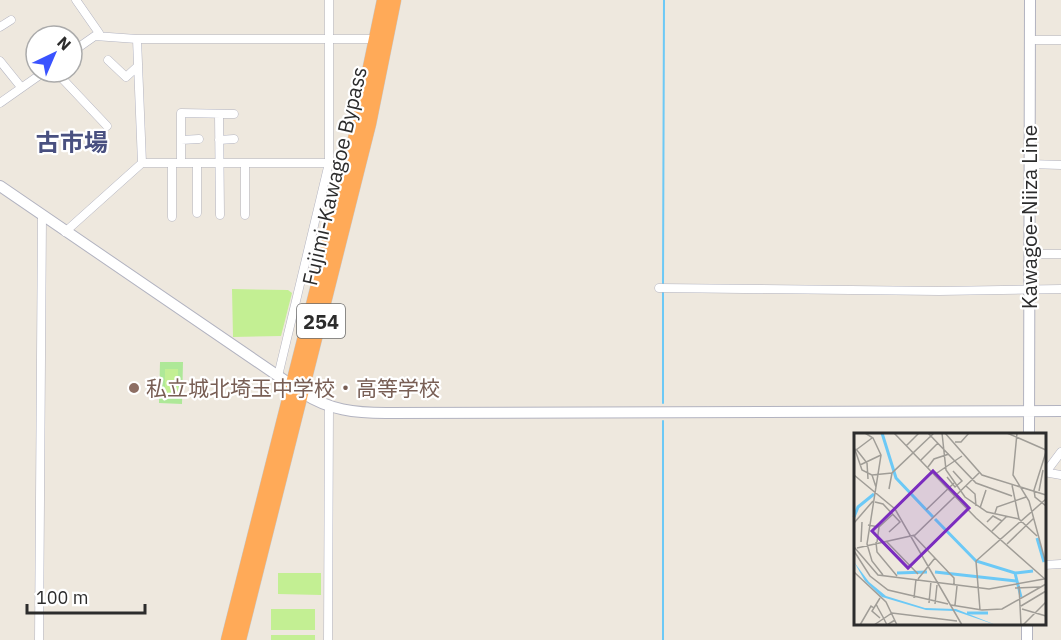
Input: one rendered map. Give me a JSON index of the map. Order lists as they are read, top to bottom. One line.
{"streets":{"highway":["Fujimi-Kawagoe Bypass","254"],"street":["Kawagoe-Niiza Line"]},"districts":["古市場"],"places":["私立城北埼玉中学校・高等学校"],"scale_bar":"100 m","north":"top right"}
